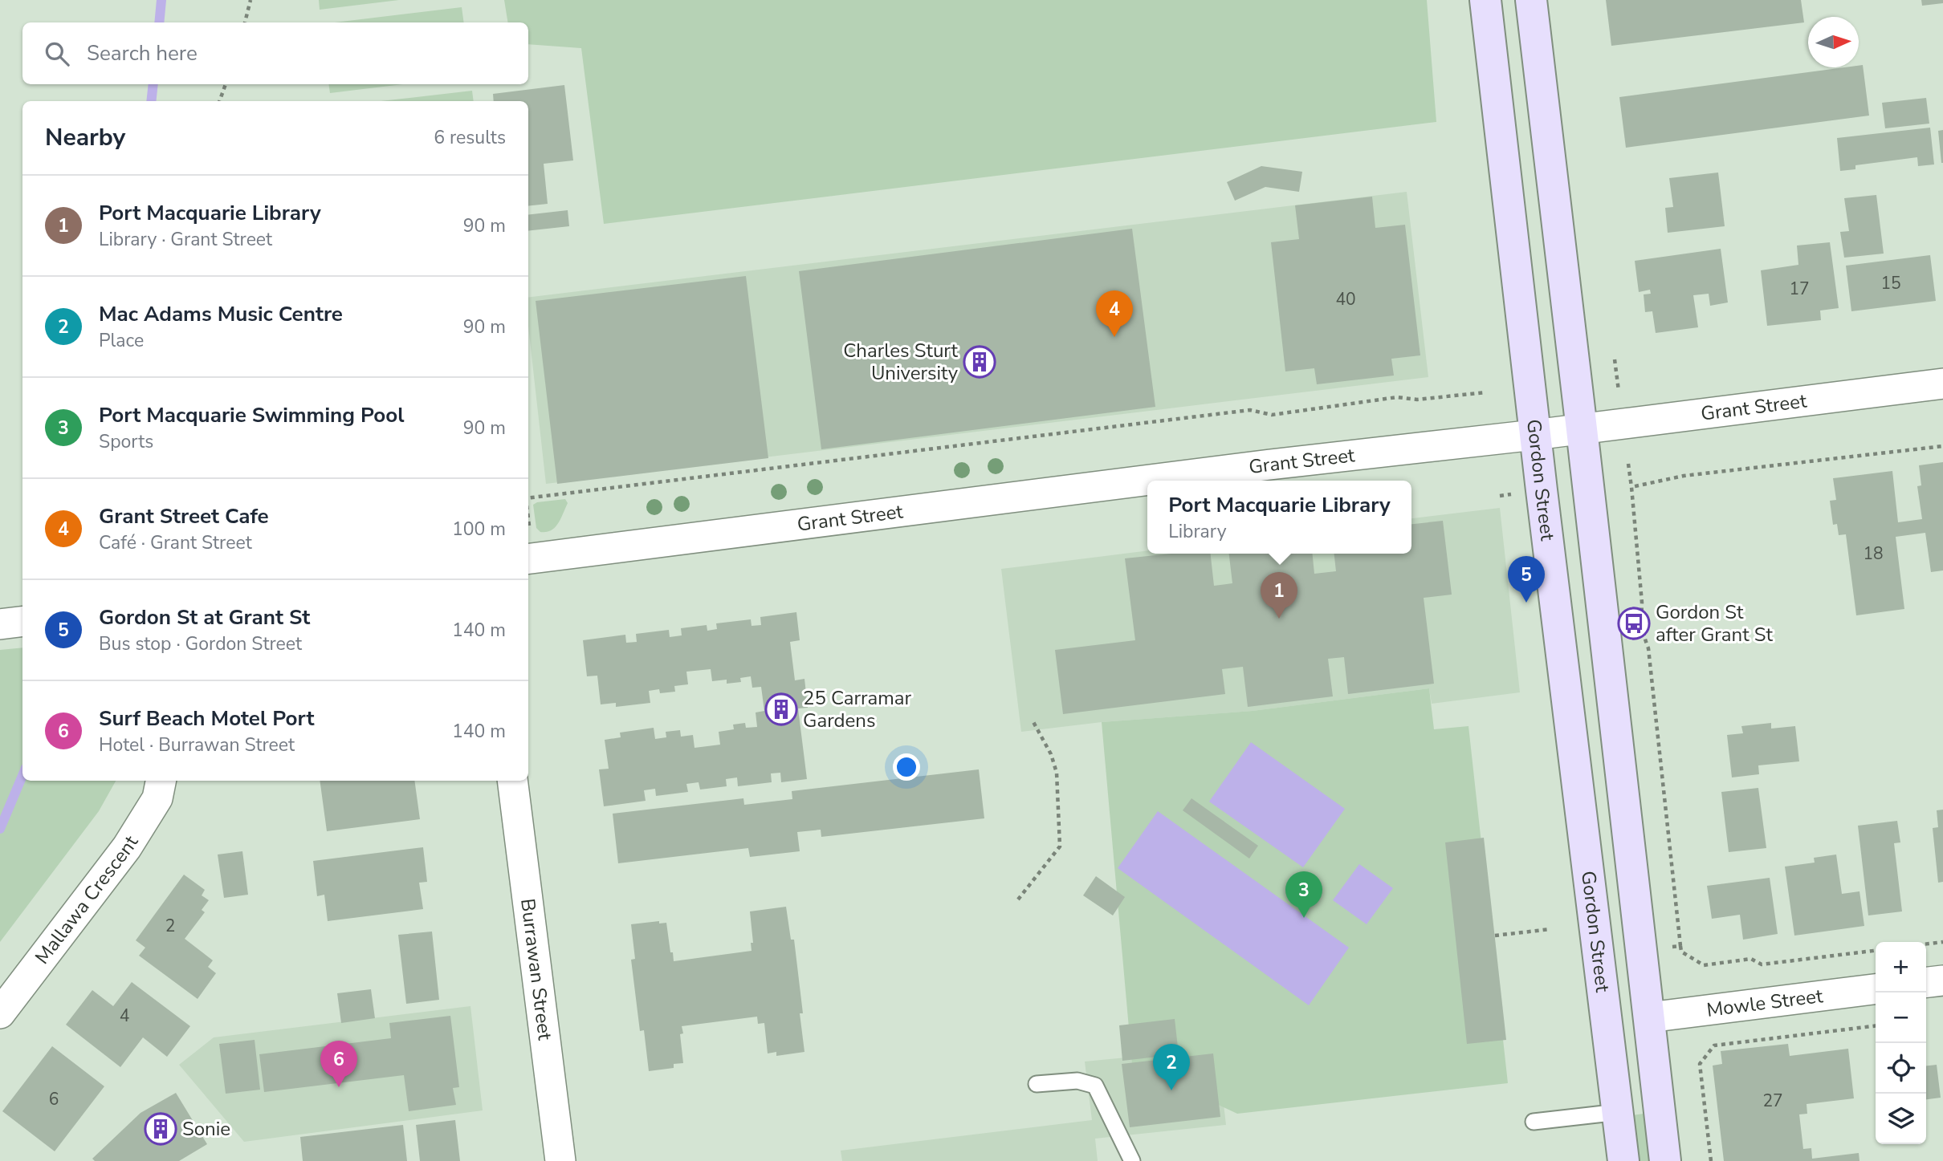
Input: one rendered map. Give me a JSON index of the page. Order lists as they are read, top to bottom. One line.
{"streets":{"main road":["Gordon Street"],"street":["Grant Street","Mallawa Crescent","Burrawan Street","Mowle Street"]},"crossings":[["Grant Street","Gordon Street"]],"places":{"building":["Charles Sturt University","25 Carramar Gardens","Sonie"],"bus stop":["Gordon St after Grant St"]},"house_numbers":["15","17","40","18","2","4","6","27"],"north":"right","page":{"search":"Search here","heading":["Nearby","6 results"],"list":[{"mark":"1","name":"Port Macquarie Library","note":"Library · Grant Street","value":"90 m"},{"mark":"2","name":"Mac Adams Music Centre","note":"Place","value":"90 m"},{"mark":"3","name":"Port Macquarie Swimming Pool","note":"Sports","value":"90 m"},{"mark":"4","name":"Grant Street Cafe","note":"Café · Grant Street","value":"100 m"},{"mark":"5","name":"Gordon St at Grant St","note":"Bus stop · Gordon Street","value":"140 m"},{"mark":"6","name":"Surf Beach Motel Port","note":"Hotel · Burrawan Street","value":"140 m"}],"pins":["4","5","1","3","6","2"],"popup":["Port Macquarie Library","Library"],"map_buttons":["+","−"]}}
